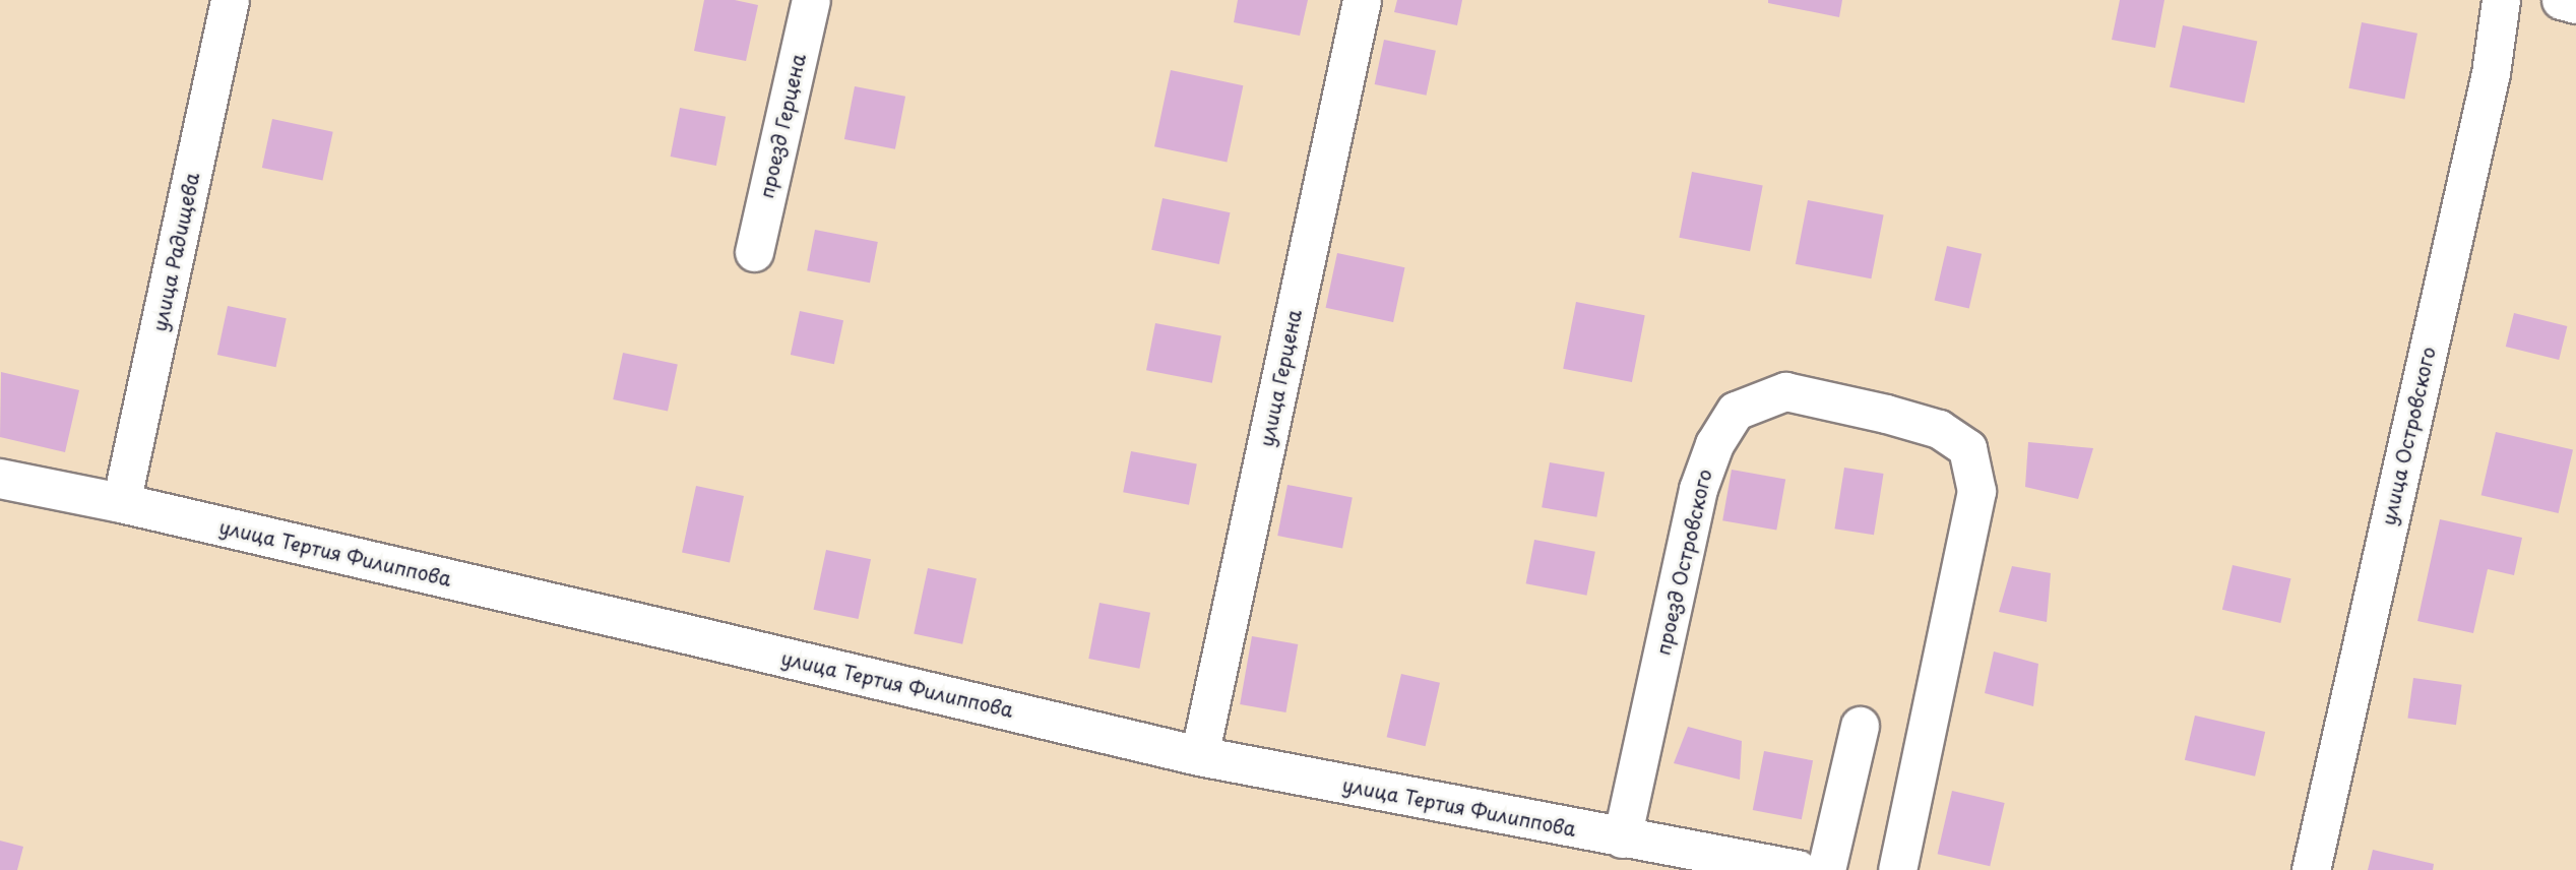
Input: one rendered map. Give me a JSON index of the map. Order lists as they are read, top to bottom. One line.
{"streets":{"street":["проезд Герцена","улица Радищева","улица Герцена","улица Островского","улица Тертия Филиппова","проезд Островского"]},"crossings":[["улица Радищева","улица Тертия Филиппова"],["улица Герцена","улица Тертия Филиппова"],["улица Тертия Филиппова","проезд Островского"]]}
